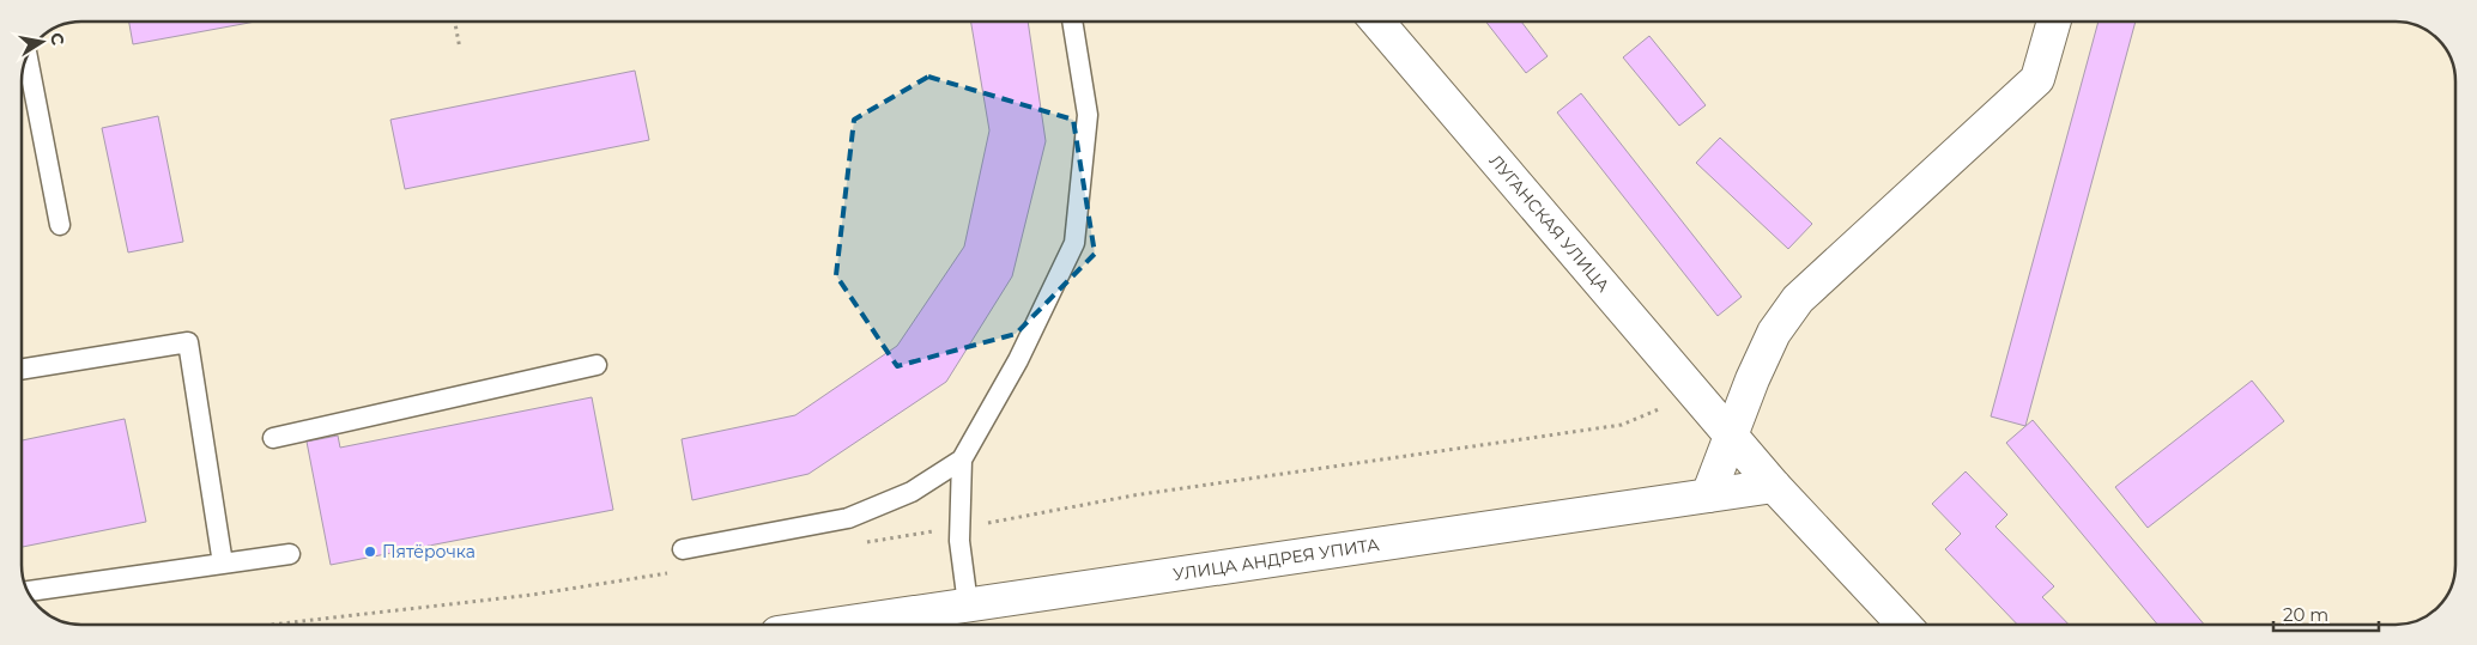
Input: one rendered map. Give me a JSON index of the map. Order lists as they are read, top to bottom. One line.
{"streets":{"street":["ЛУГАНСКАЯ УЛИЦА","УЛИЦА АНДРЕЯ УПИТА"]},"crossings":[["ЛУГАНСКАЯ УЛИЦА","УЛИЦА АНДРЕЯ УПИТА"]],"places":["Пятёрочка"],"scale_bar":"20 m","north":"right"}
